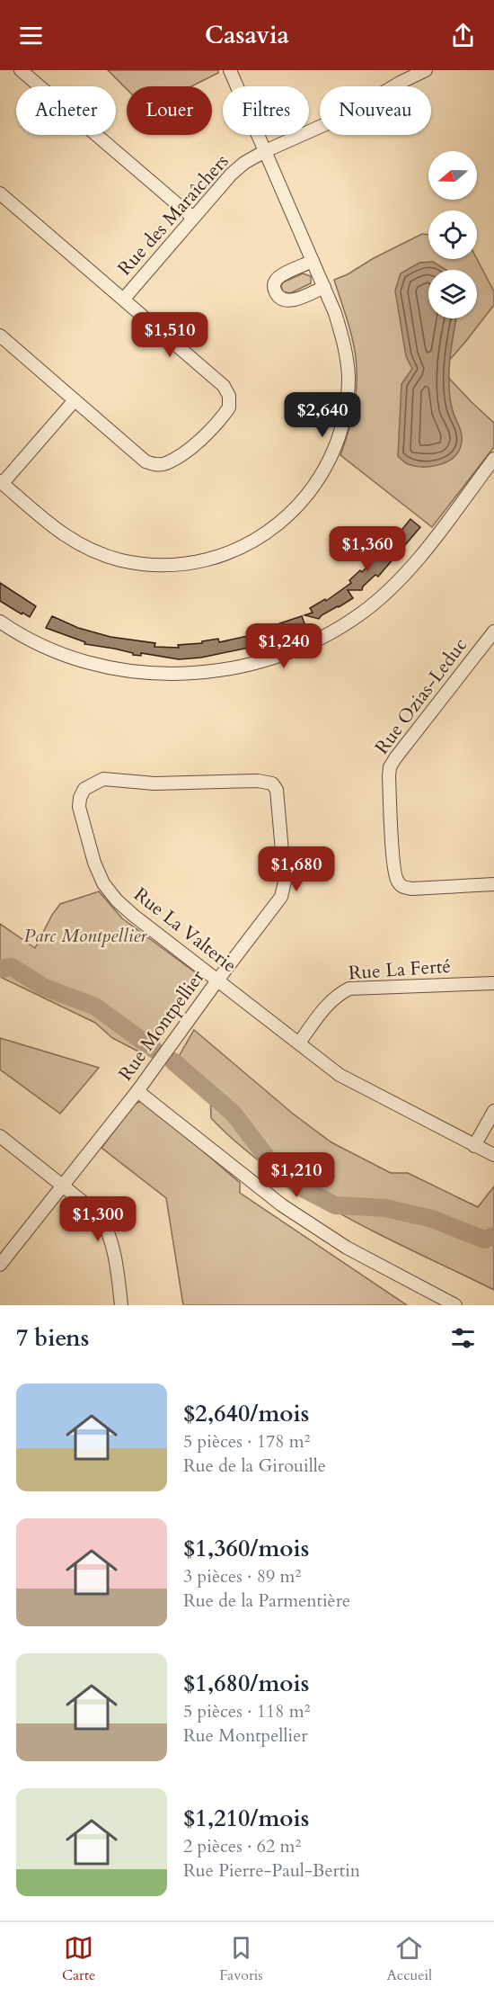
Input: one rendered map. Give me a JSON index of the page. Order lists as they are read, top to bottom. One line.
{"streets":{"street":["Rue des Maraîchers","Rue Ozias-Leduc","Rue La Valterie","Rue La Ferté","Rue Montpellier"]},"crossings":[["Rue La Valterie","Rue La Ferté"],["Rue La Valterie","Rue Montpellier"]],"parks":["Parc Montpellier"],"north":"left","page":{"header":"Casavia","chip":["Acheter","Louer","Filtres","Nouveau"],"price":["$1,510","$2,640","$1,360","$1,240","$1,680","$1,210","$1,300"],"heading":"7 biens","list":[{"name":"$2,640/mois","note":"5 pièces · 178 m² · Rue de la Girouille"},{"name":"$1,360/mois","note":"3 pièces · 89 m² · Rue de la Parmentière"},{"name":"$1,680/mois","note":"5 pièces · 118 m² · Rue Montpellier"},{"name":"$1,210/mois","note":"2 pièces · 62 m² · Rue Pierre-Paul-Bertin"}],"tabs":["Carte","Favoris","Accueil"]}}
